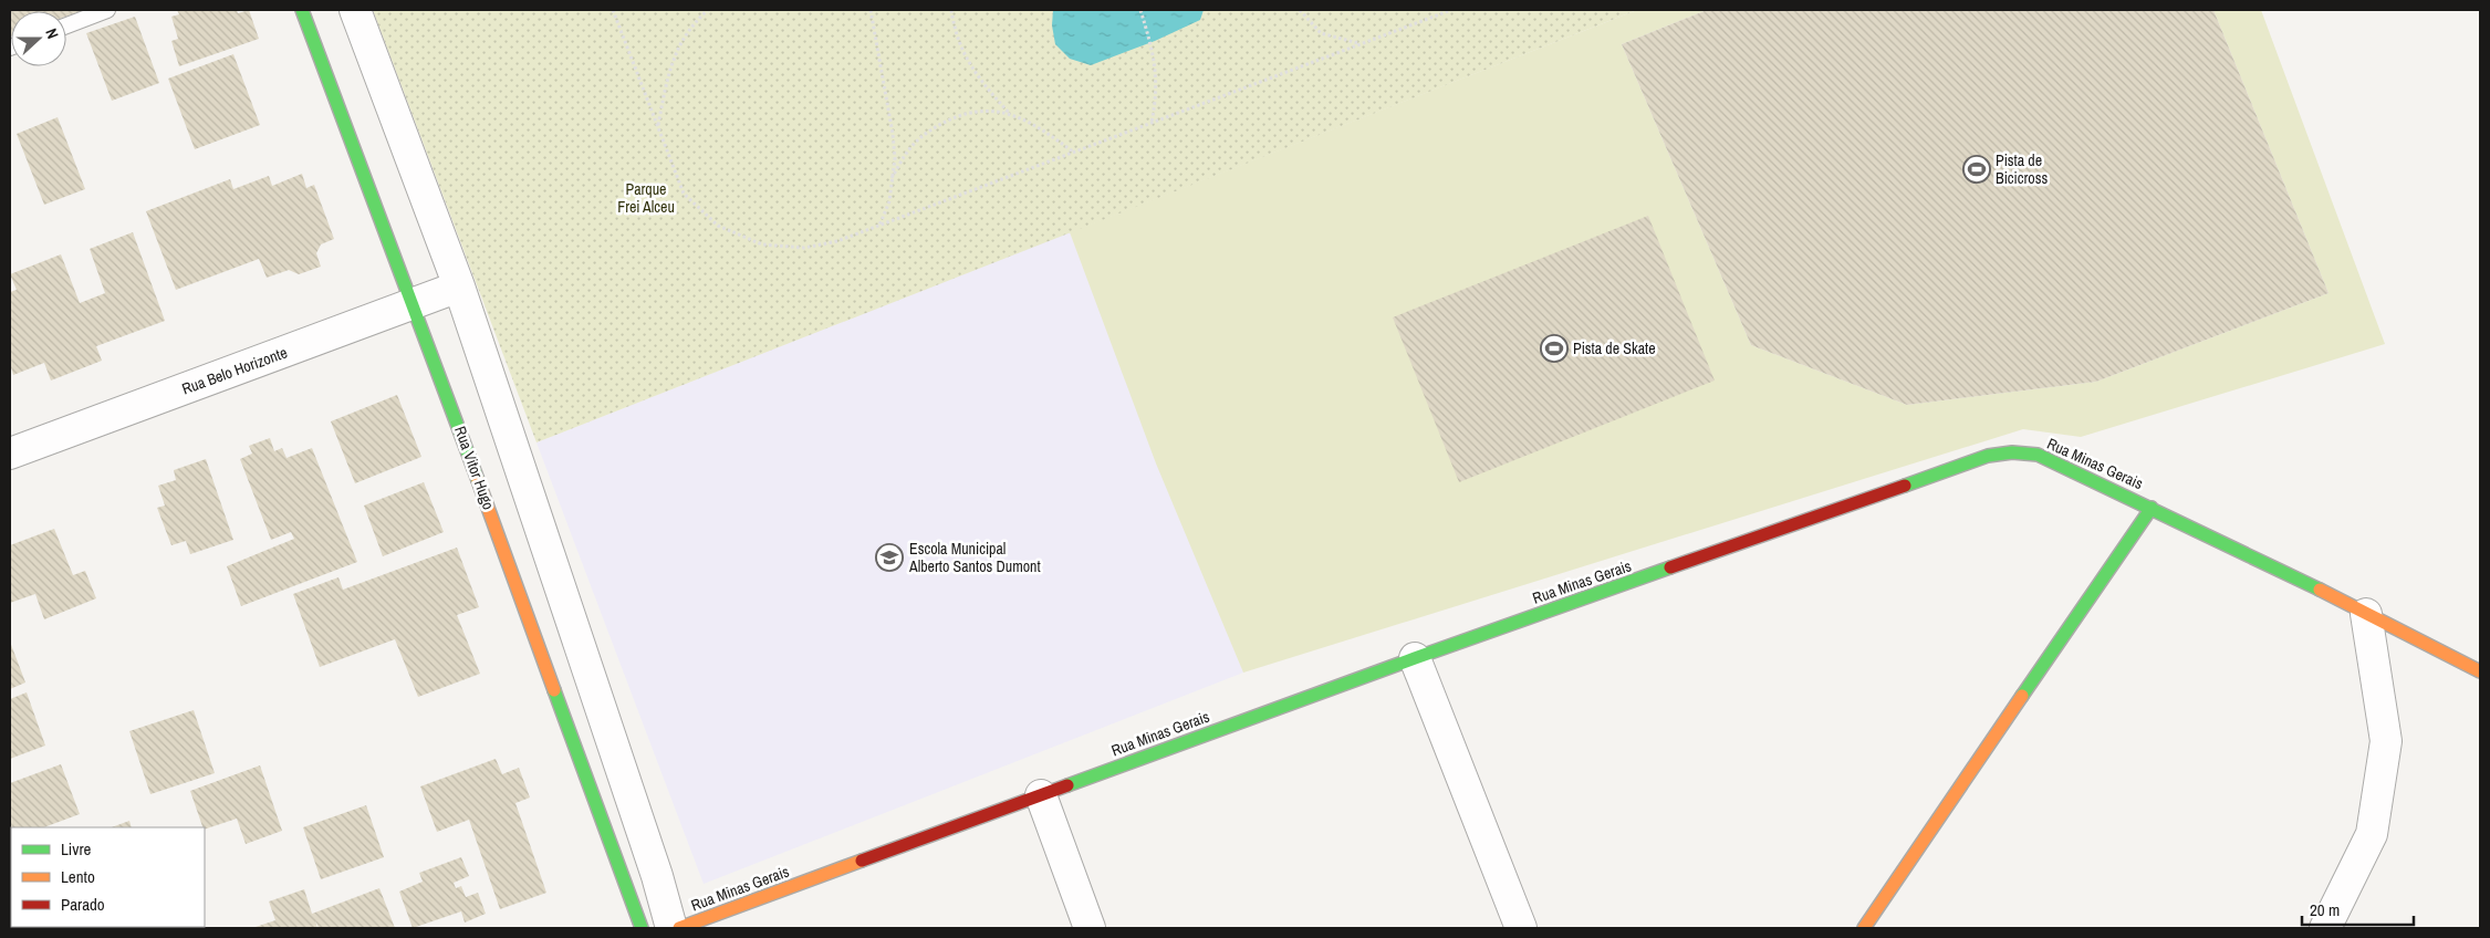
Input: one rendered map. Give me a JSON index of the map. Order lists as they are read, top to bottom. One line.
{"streets":{"street":["Rua Belo Horizonte","Rua Minas Gerais","Rua Vitor Hugo"]},"crossings":[["Rua Belo Horizonte","Rua Vitor Hugo"]],"parks":["Parque Frei Alceu"],"places":{"sports":["Pista de Bicicross","Pista de Skate"],"school or university":["Escola Municipal Alberto Santos Dumont"]},"legend":["Livre","Lento","Parado"],"scale_bar":"20 m","north":"right"}
